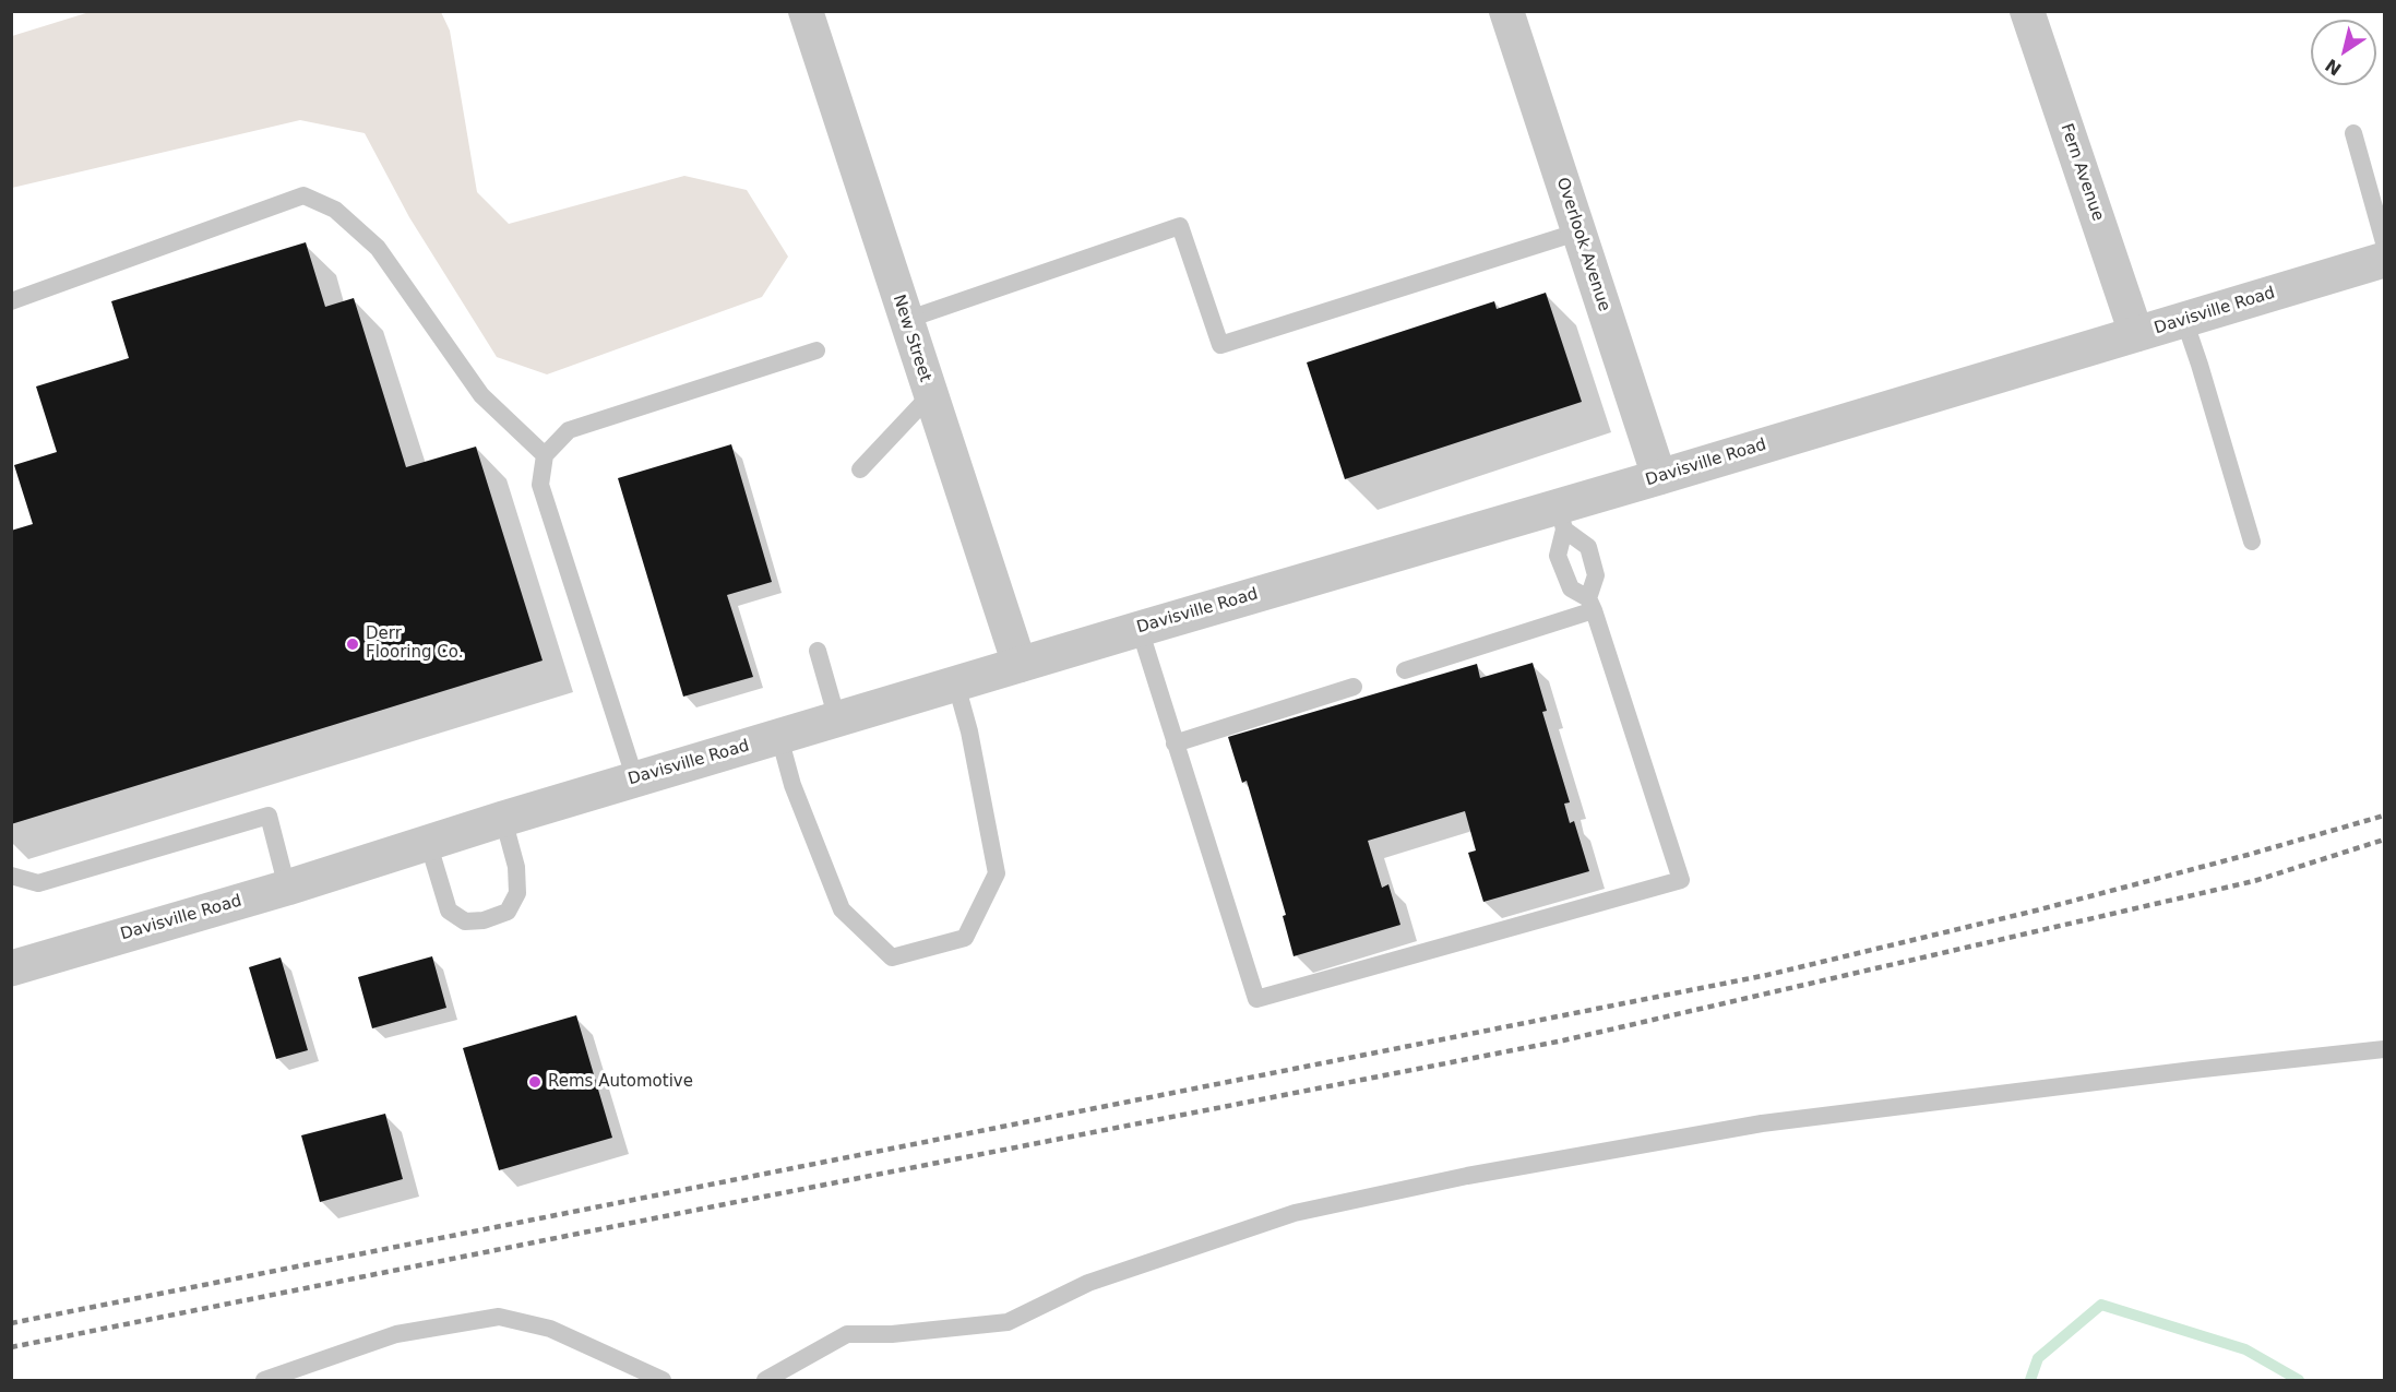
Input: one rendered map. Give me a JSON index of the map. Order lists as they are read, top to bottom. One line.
{"streets":{"street":["Fern Avenue","Overlook Avenue","Davisville Road","New Street"]},"crossings":[["Fern Avenue","Davisville Road"],["Overlook Avenue","Davisville Road"],["Davisville Road","New Street"]],"places":["Derr Flooring Co.","Rems Automotive"],"north":"bottom left"}
